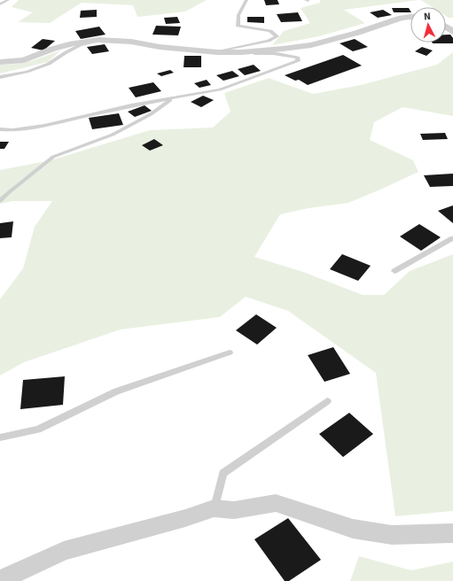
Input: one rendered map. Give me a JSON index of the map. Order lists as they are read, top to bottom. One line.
{"north":"top"}
